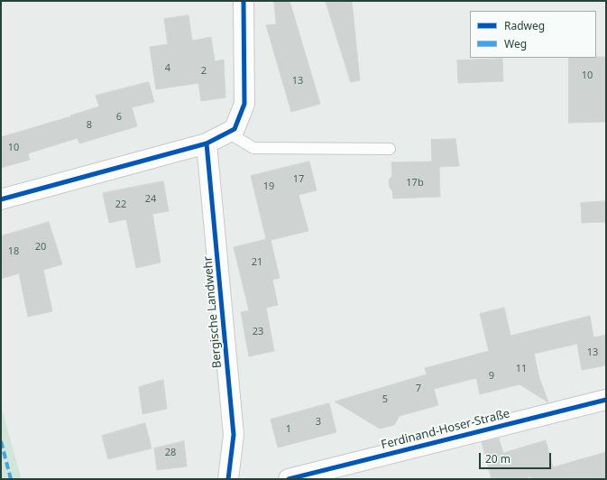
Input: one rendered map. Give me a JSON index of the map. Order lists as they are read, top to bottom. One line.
{"streets":{"street":["Bergische Landwehr","Ferdinand-Hoser-Straße"]},"house_numbers":["4","2","10","13","6","8","10","17","17b","19","24","22","20","18","21","23","13","11","9","7","5","3","1","28"],"legend":["Radweg","Weg"],"scale_bar":"20 m"}
